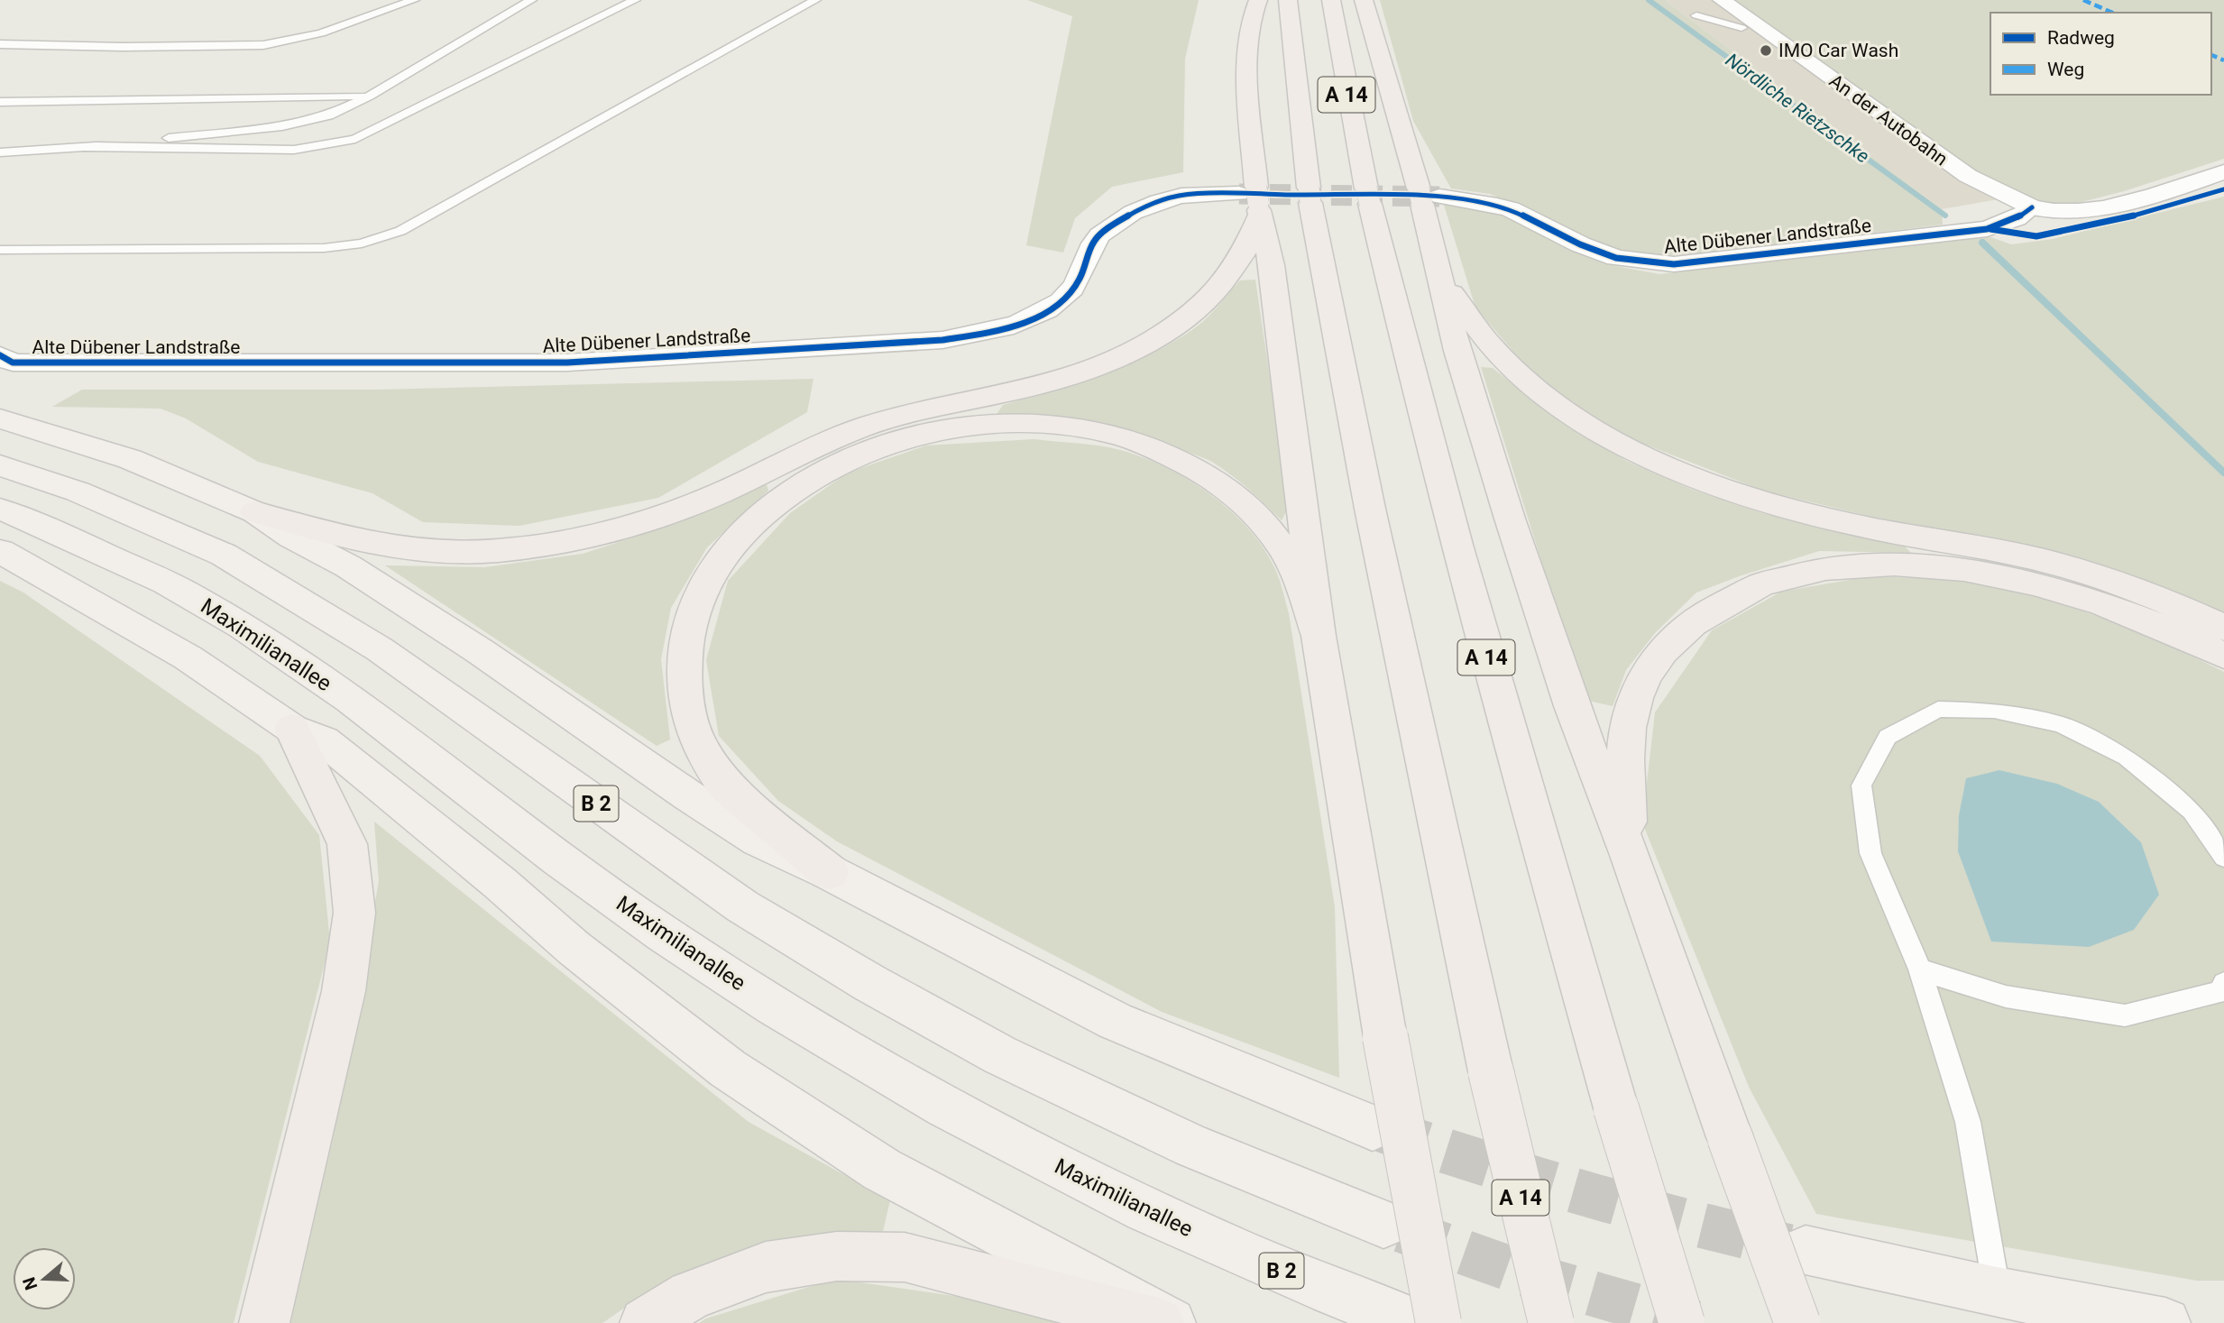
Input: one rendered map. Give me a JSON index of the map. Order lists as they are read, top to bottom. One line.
{"streets":{"highway":["A 14","Maximilianallee","B 2"],"street":["An der Autobahn","Alte Dübener Landstraße"]},"crossings":[["An der Autobahn","Alte Dübener Landstraße"]],"water":["Nördliche Rietzschke"],"places":["IMO Car Wash"],"legend":["Radweg","Weg"],"north":"left"}
